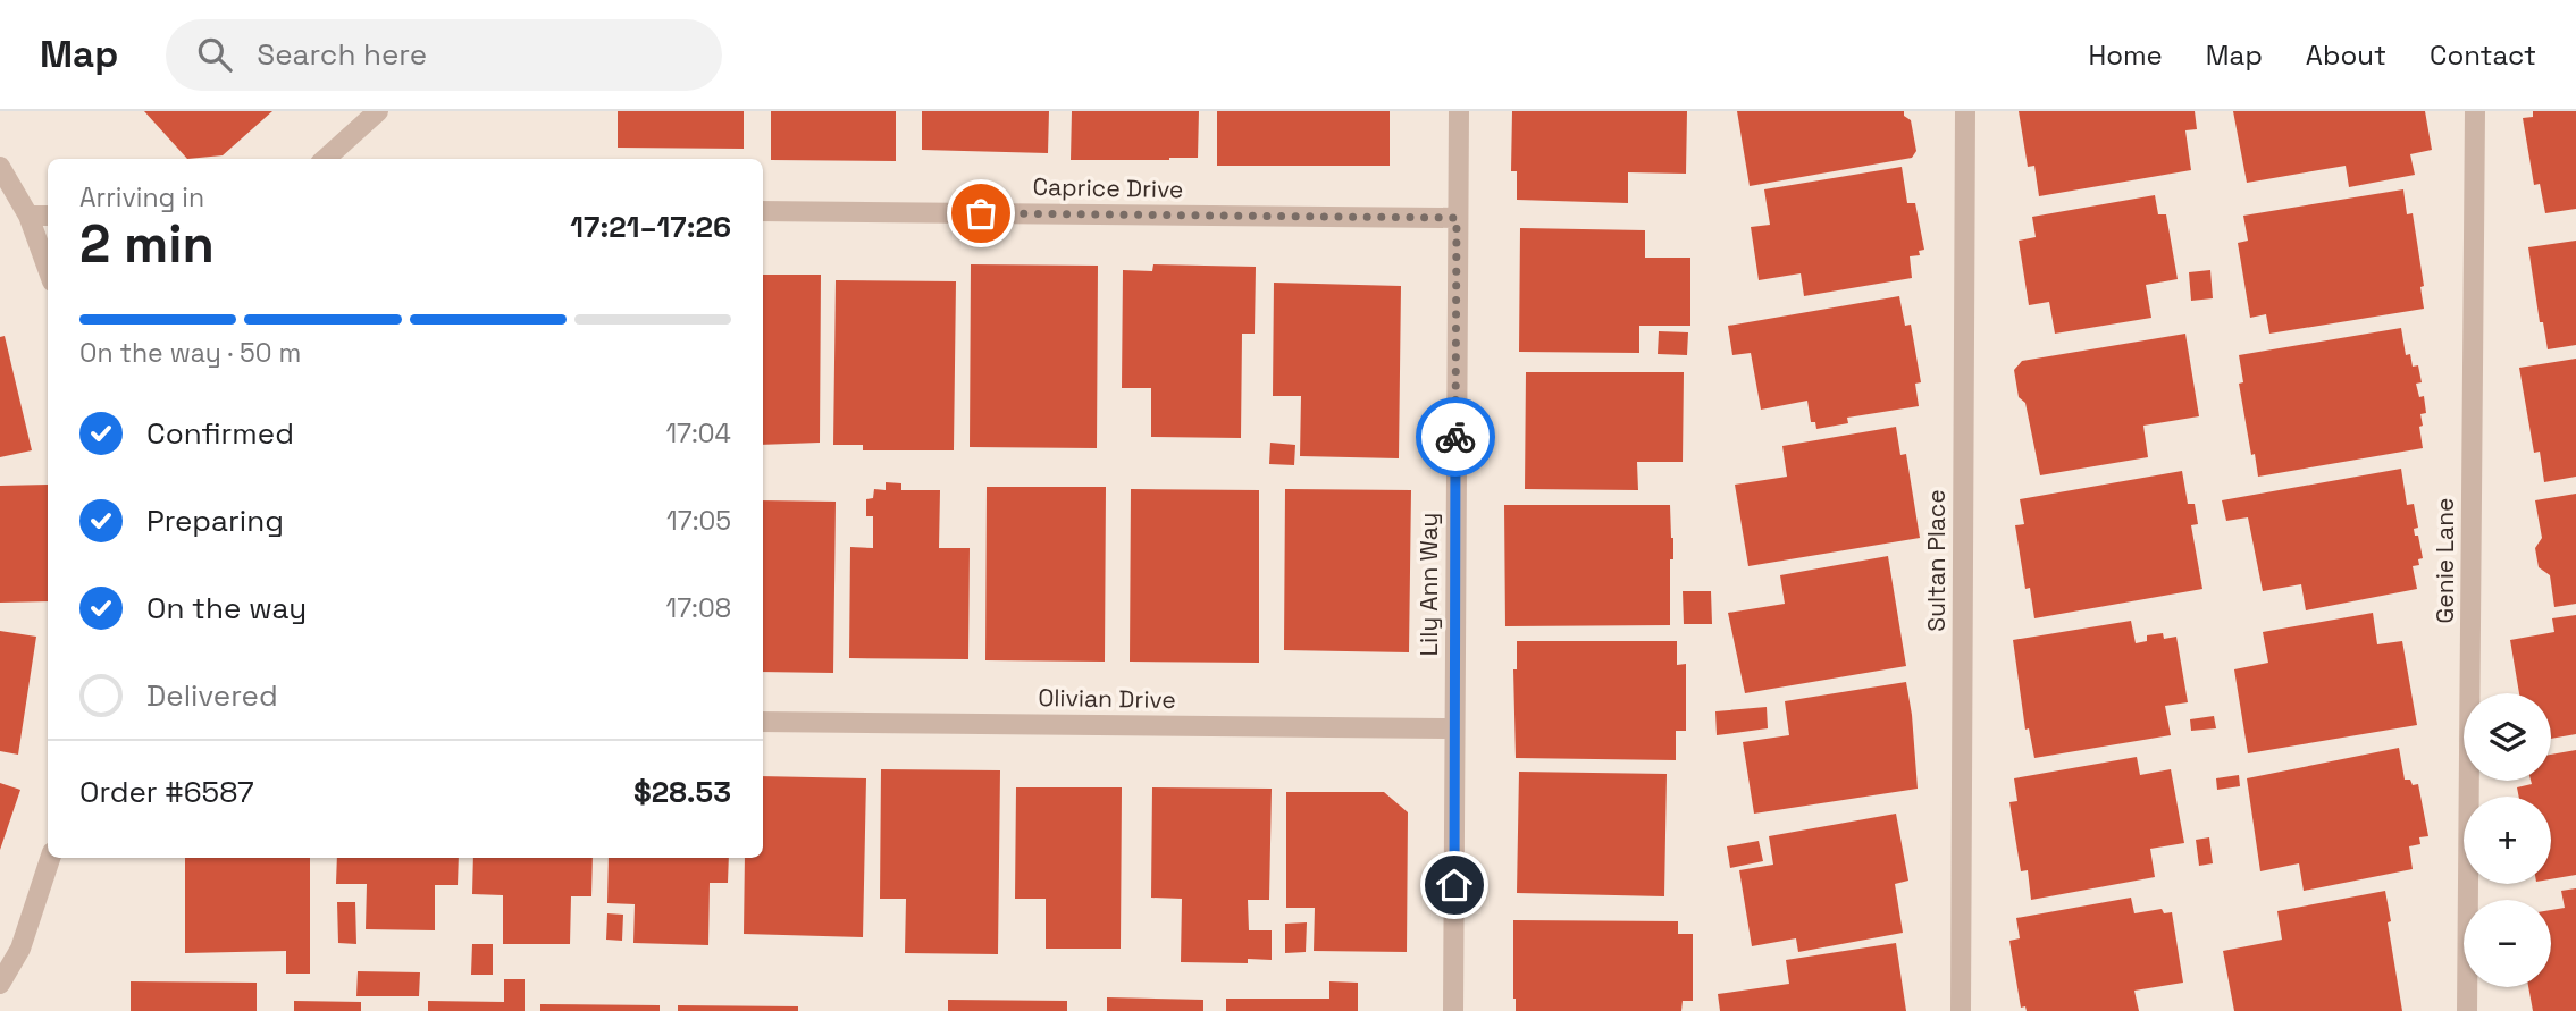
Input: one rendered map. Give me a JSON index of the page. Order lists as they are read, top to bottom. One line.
{"streets":{"lane":["Caprice Drive","Sultan Place","Genie Lane","Lily Ann Way","Olivian Drive"]},"crossings":[["Caprice Drive","Lily Ann Way"],["Lily Ann Way","Olivian Drive"]],"page":{"header":"Map","search":"Search here","nav":["Home","Map","About","Contact"],"heading":["2 min","Arriving in","17:21–17:26"],"panel":["Order #6587","$28.53"],"bar":"On the way · 50 m","list":[["Confirmed","17:04"],["Preparing","17:05"],["On the way","17:08"],"Delivered"],"map_buttons":["+","−"]}}
